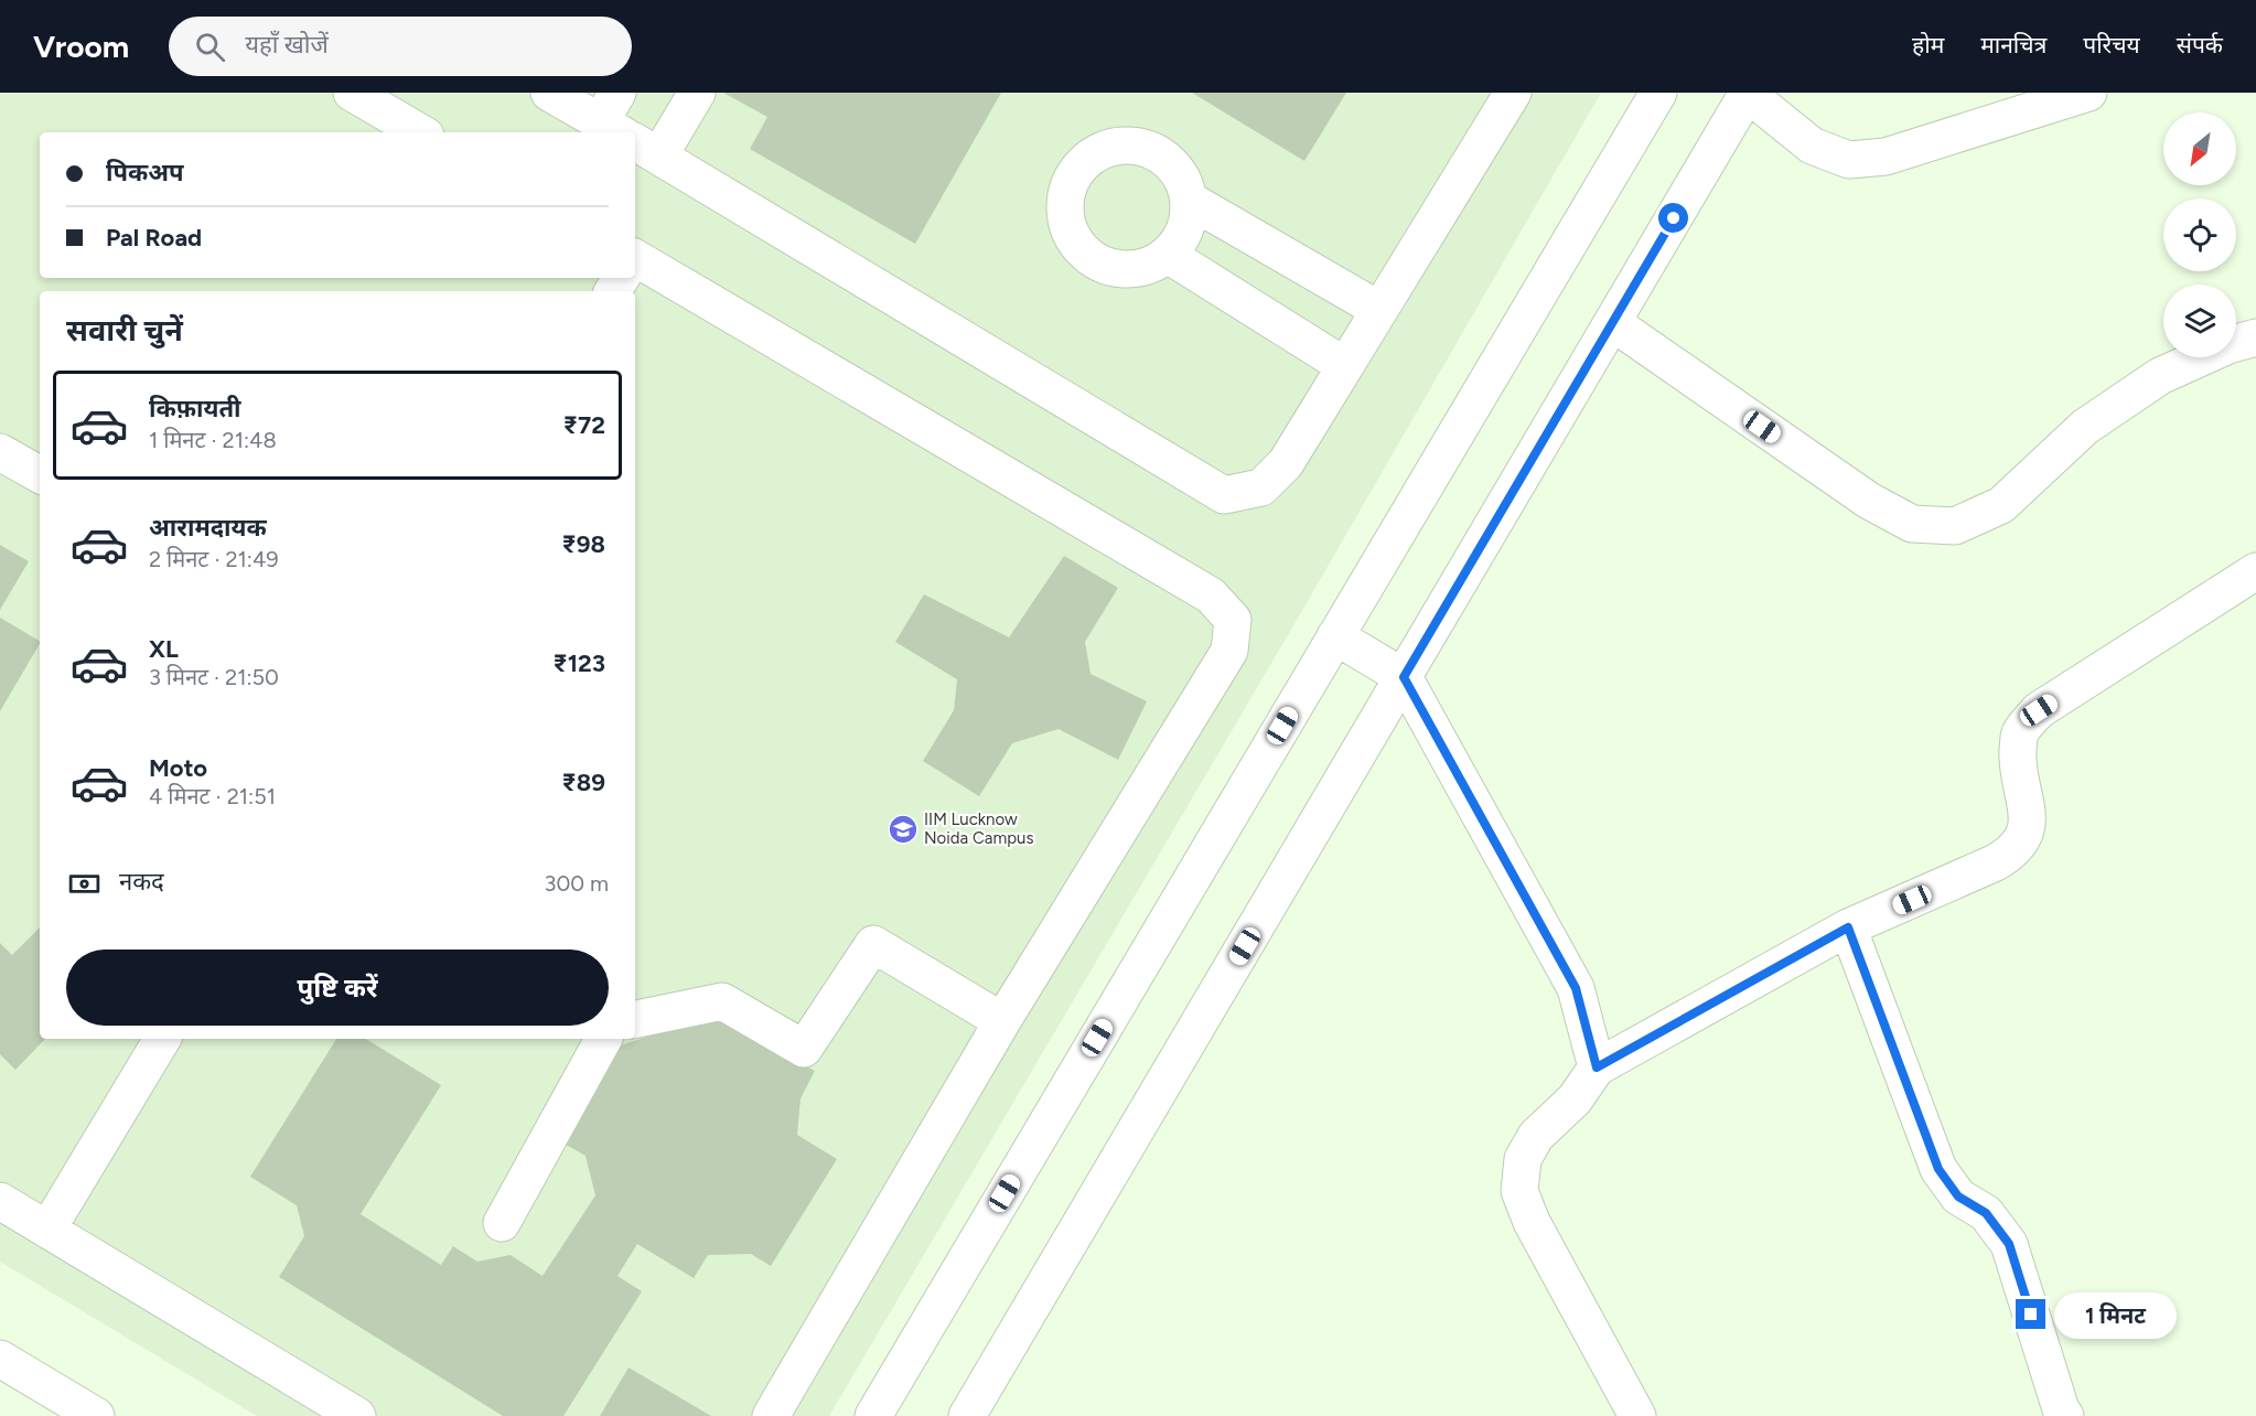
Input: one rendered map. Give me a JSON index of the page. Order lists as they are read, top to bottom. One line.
{"places":{"school or university":["IIM Lucknow Noida Campus"]},"north":"bottom left","page":{"header":"Vroom","search":"यहाँ खोजें","nav":["होम","मानचित्र","परिचय","संपर्क"],"banner":["पिकअप","Pal Road"],"heading":"सवारी चुनें","list":[{"name":"किफ़ायती","note":"1 मिनट · 21:48","value":"₹72"},{"name":"आरामदायक","note":"2 मिनट · 21:49","value":"₹98"},{"name":"XL","note":"3 मिनट · 21:50","value":"₹123"},{"name":"Moto","note":"4 मिनट · 21:51","value":"₹89"}],"pay":["नकद","300 m"],"buttons":"पुष्टि करें","bubble":"1 मिनट"}}
